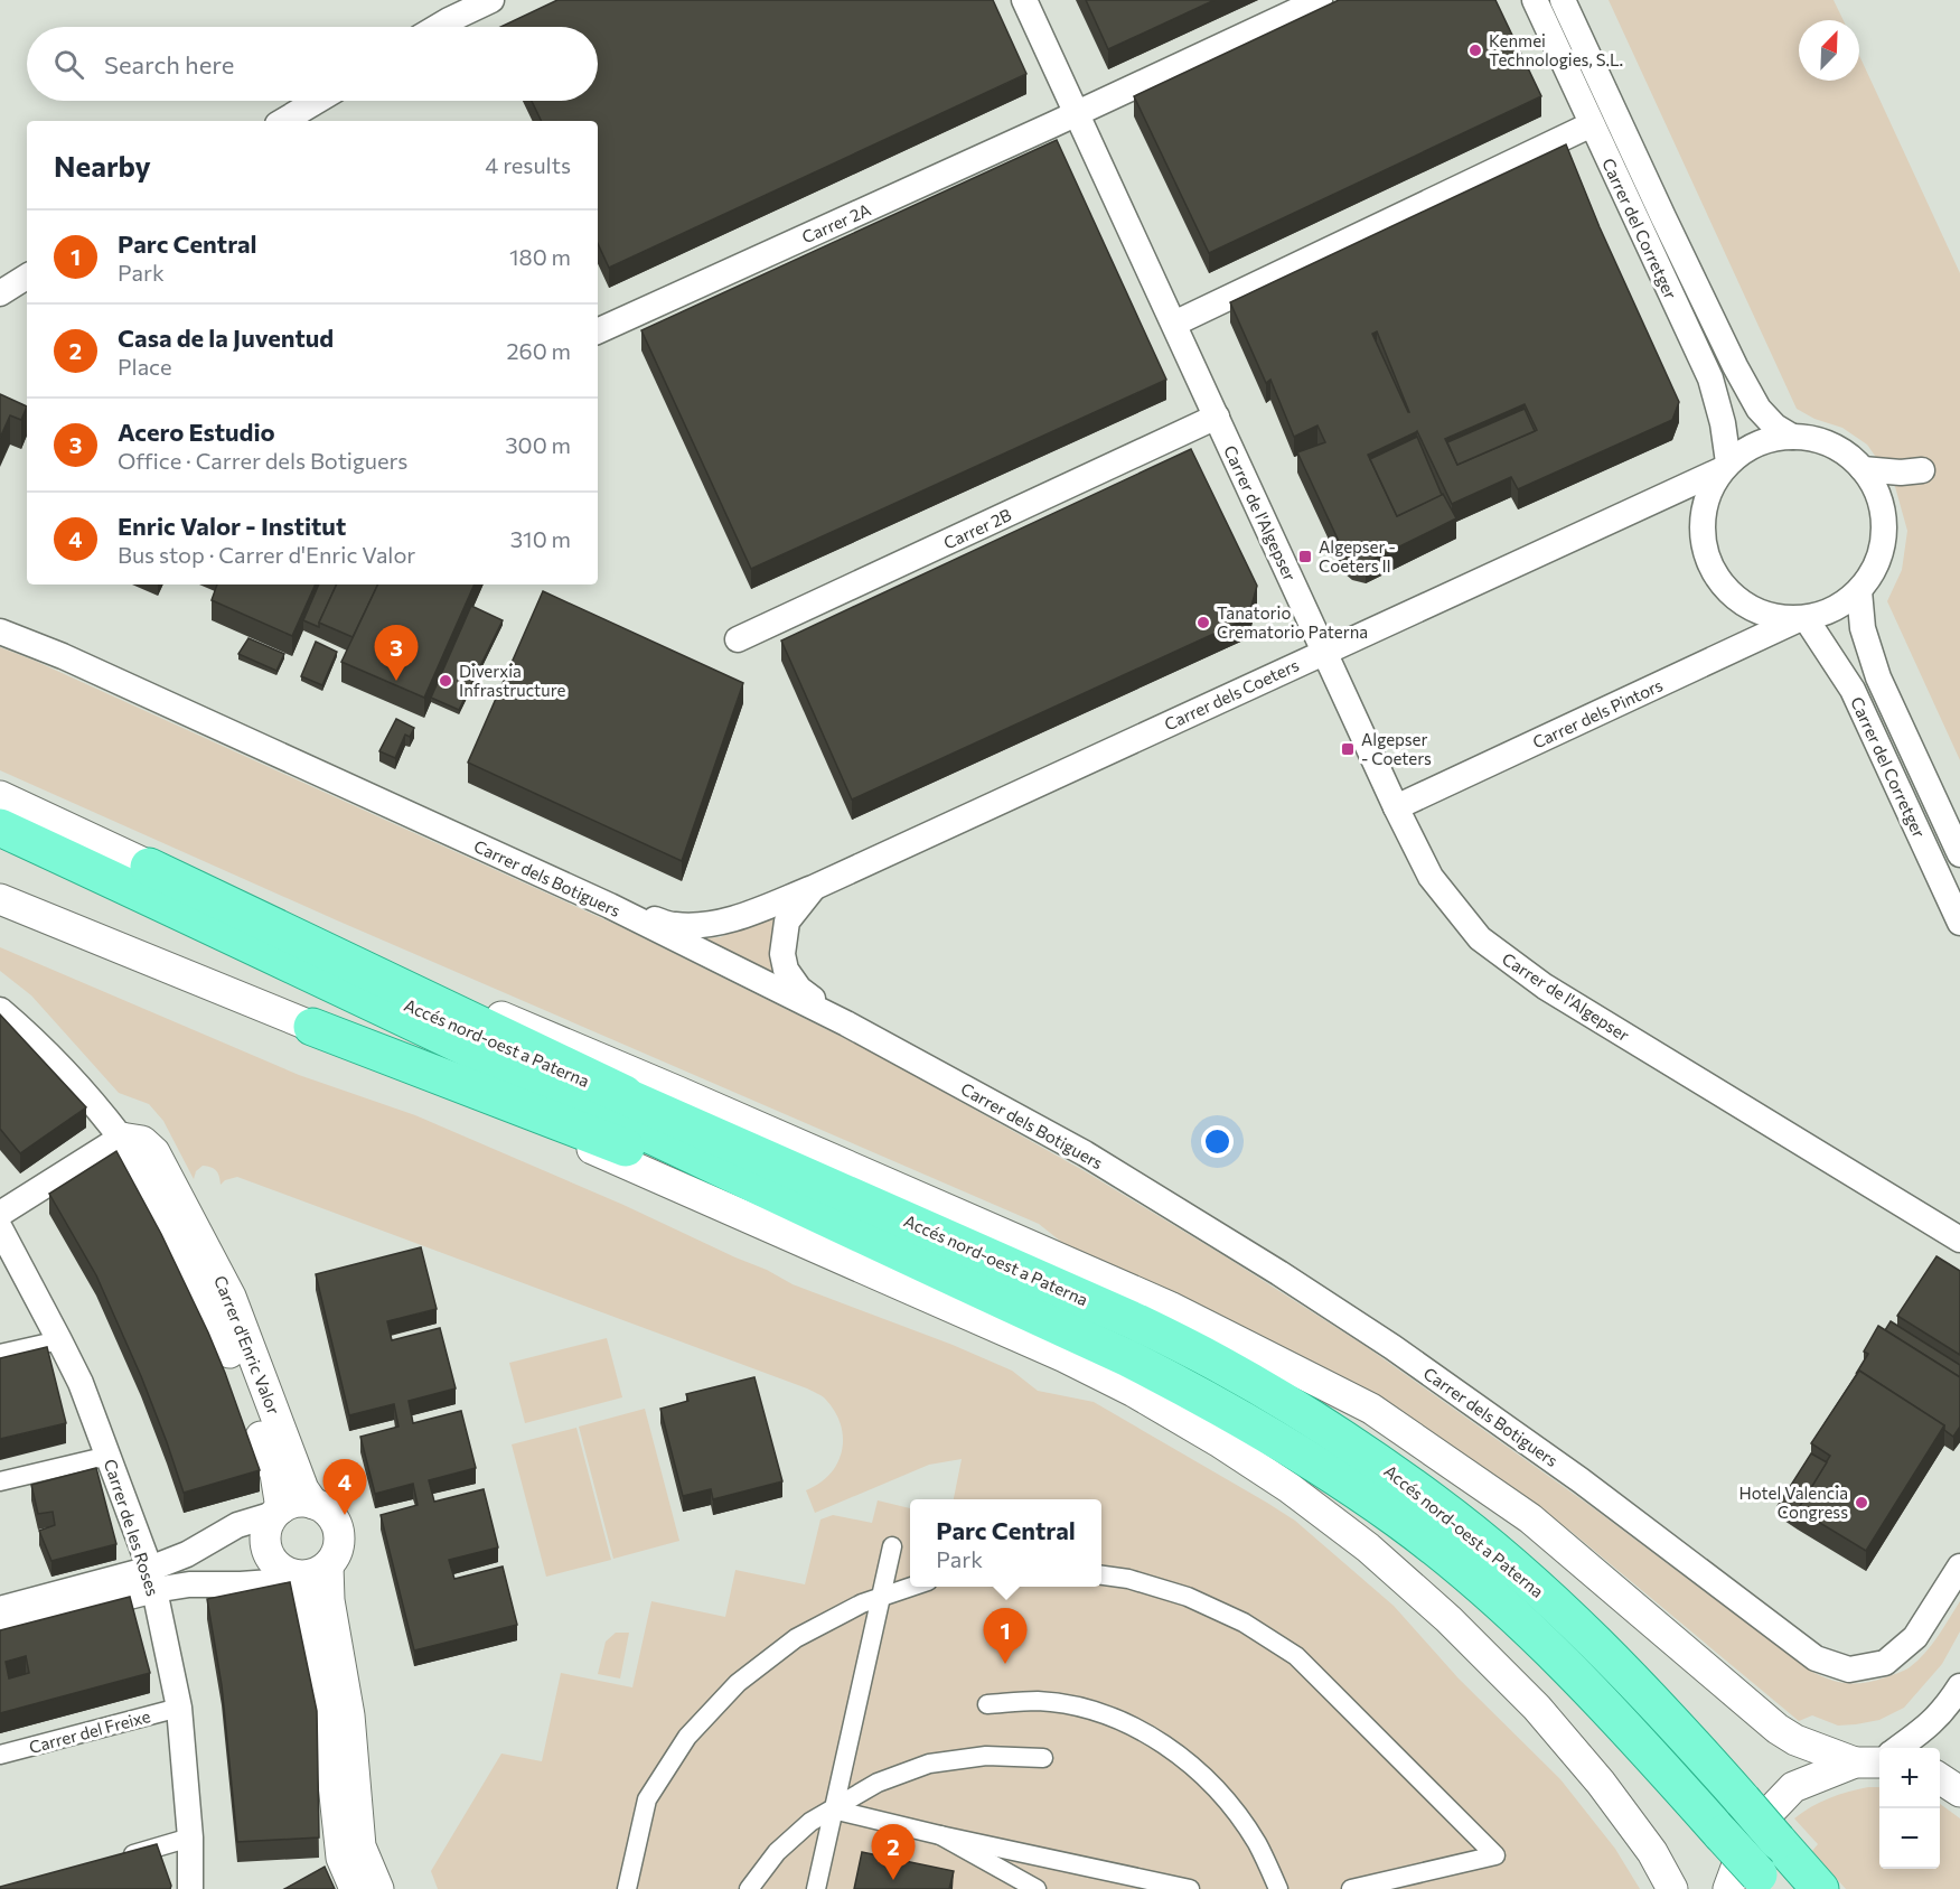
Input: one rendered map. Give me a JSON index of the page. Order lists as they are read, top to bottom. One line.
{"streets":{"main road":["Accés nord-oest a Paterna"],"street":["Carrer 2A","Carrer del Corretger","Carrer de l'Algepser","Carrer 2B","Carrer dels Coeters","Carrer dels Pintors","Carrer dels Botiguers","Carrer d'Enric Valor","Carrer de les Roses","Carrer del Freixe"]},"crossings":[["Carrer 2A","Carrer de l'Algepser"],["Carrer del Corretger","Carrer dels Coeters"],["Carrer del Corretger","Carrer dels Pintors"],["Carrer de l'Algepser","Carrer 2B"],["Carrer de l'Algepser","Carrer dels Coeters"],["Carrer de l'Algepser","Carrer dels Pintors"],["Carrer dels Coeters","Carrer dels Pintors"],["Carrer dels Coeters","Carrer dels Botiguers"],["Carrer de les Roses","Carrer del Freixe"]],"places":{"other":["Kenmei Technologies, S.L.","Tanatorio Crematorio Paterna","Diverxia Infrastructure","Hotel Valencia Congress"],"transit":["Algepser - Coeters II","Algepser - Coeters"]},"north":"top right","page":{"search":"Search here","heading":["Nearby","4 results"],"list":[{"mark":"1","name":"Parc Central","note":"Park","value":"180 m"},{"mark":"2","name":"Casa de la Juventud","note":"Place","value":"260 m"},{"mark":"3","name":"Acero Estudio","note":"Office · Carrer dels Botiguers","value":"300 m"},{"mark":"4","name":"Enric Valor - Institut","note":"Bus stop · Carrer d'Enric Valor","value":"310 m"}],"pins":["3","4","1","2"],"popup":["Parc Central","Park"],"map_buttons":["+","−"]}}
